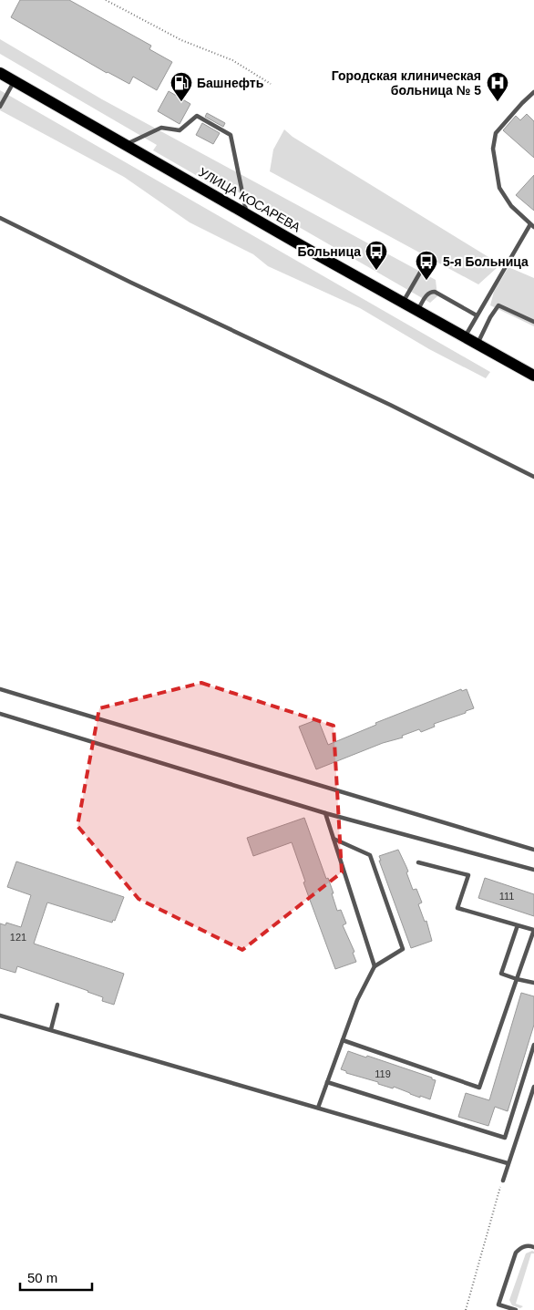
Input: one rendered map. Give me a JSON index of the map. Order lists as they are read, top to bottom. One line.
{"streets":{"main road":["УЛИЦА КОСАРЕВА"]},"places":{"fuel station":["Башнефть"],"hospital":["Городская клиническая больница № 5"],"bus stop":["Больница","5-я Больница"]},"house_numbers":["111","121","119"],"scale_bar":"50 m"}
